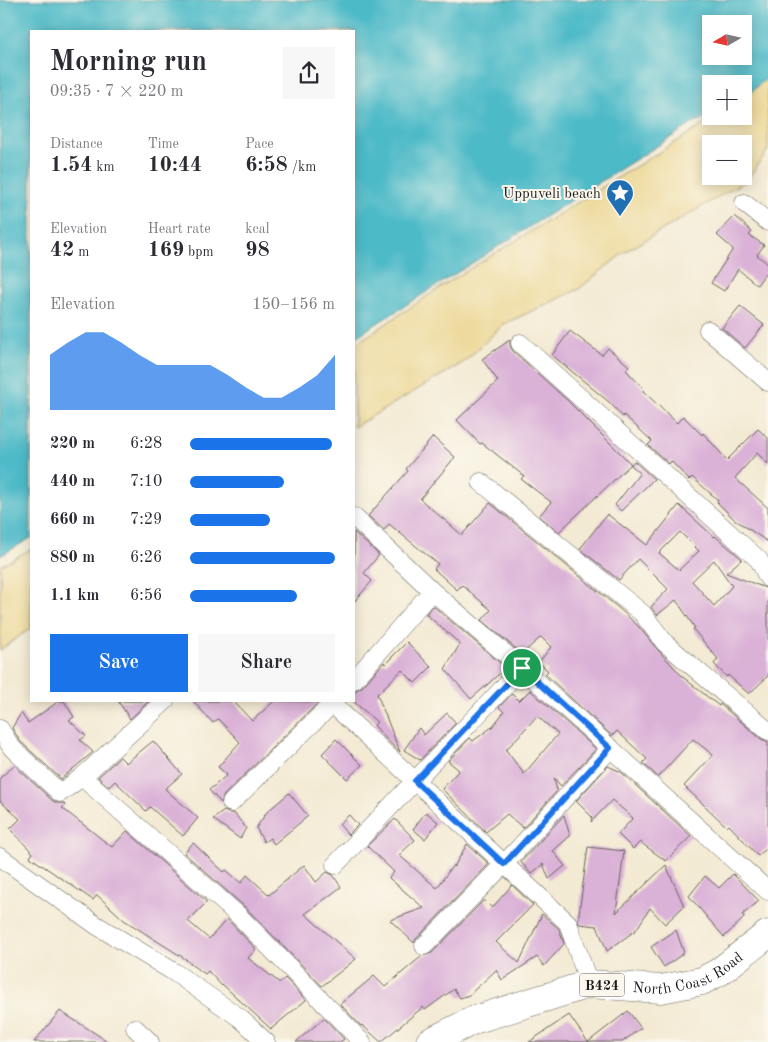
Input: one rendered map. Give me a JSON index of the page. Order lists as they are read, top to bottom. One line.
{"streets":{"main road":["North Coast Road","B424"]},"places":{"place":["Uppuveli beach"]},"north":"left","page":{"map_buttons":["+","−"],"heading":["Morning run","09:35 · 7 × 220 m"],"stats":[["Distance","1.54 km"],["Time","10:44"],["Pace","6:58 /km"],["Elevation","42 m"],["Heart rate","169 bpm"],["kcal","98"]],"chart":["Elevation","150–156 m"],"list":[{"name":"220 m","note":"6:28"},{"name":"440 m","note":"7:10"},{"name":"660 m","note":"7:29"},{"name":"880 m","note":"6:26"},{"name":"1.1 km","note":"6:56"}],"buttons":["Save","Share"]}}
